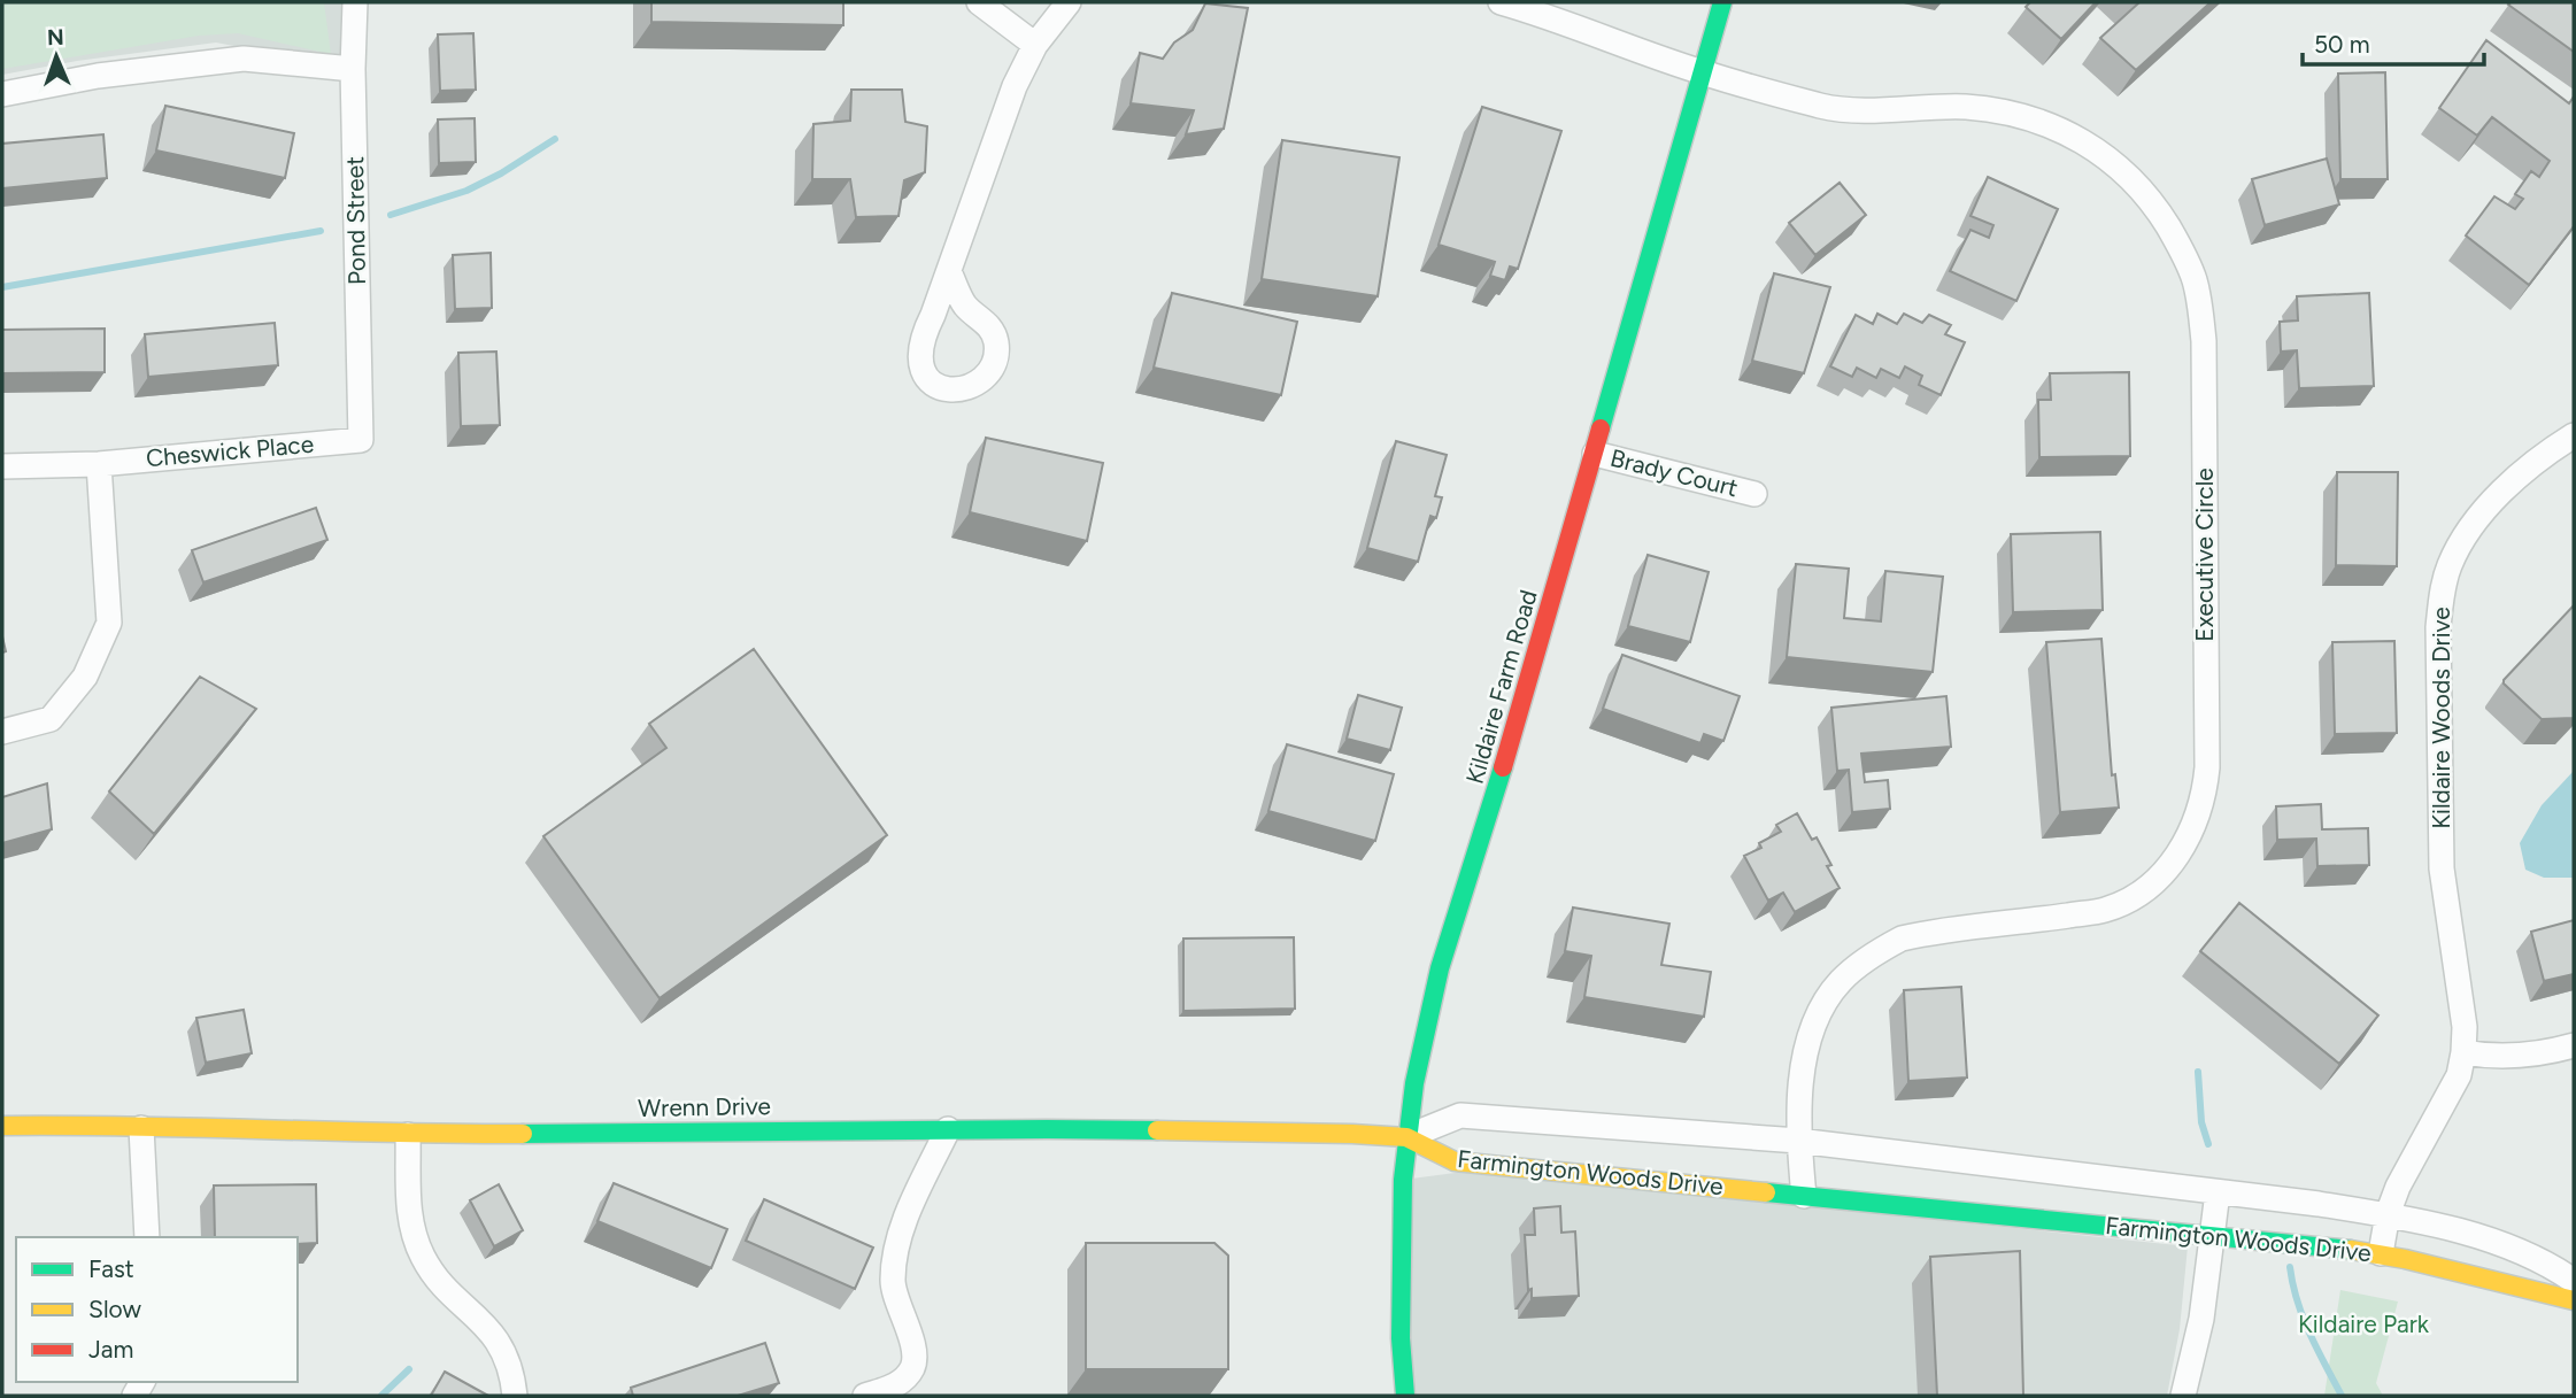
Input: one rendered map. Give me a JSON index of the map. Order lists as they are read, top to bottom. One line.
{"streets":{"street":["Pond Street","Cheswick Place","Brady Court","Executive Circle","Kildaire Farm Road","Kildaire Woods Drive","Wrenn Drive","Farmington Woods Drive"]},"crossings":[["Pond Street","Cheswick Place"],["Brady Court","Kildaire Farm Road"],["Executive Circle","Kildaire Farm Road"],["Executive Circle","Farmington Woods Drive"],["Kildaire Farm Road","Wrenn Drive"],["Kildaire Farm Road","Farmington Woods Drive"],["Kildaire Woods Drive","Farmington Woods Drive"],["Wrenn Drive","Farmington Woods Drive"]],"parks":["Kildaire Park"],"legend":["Fast","Slow","Jam"],"scale_bar":"50 m","north":"top"}
